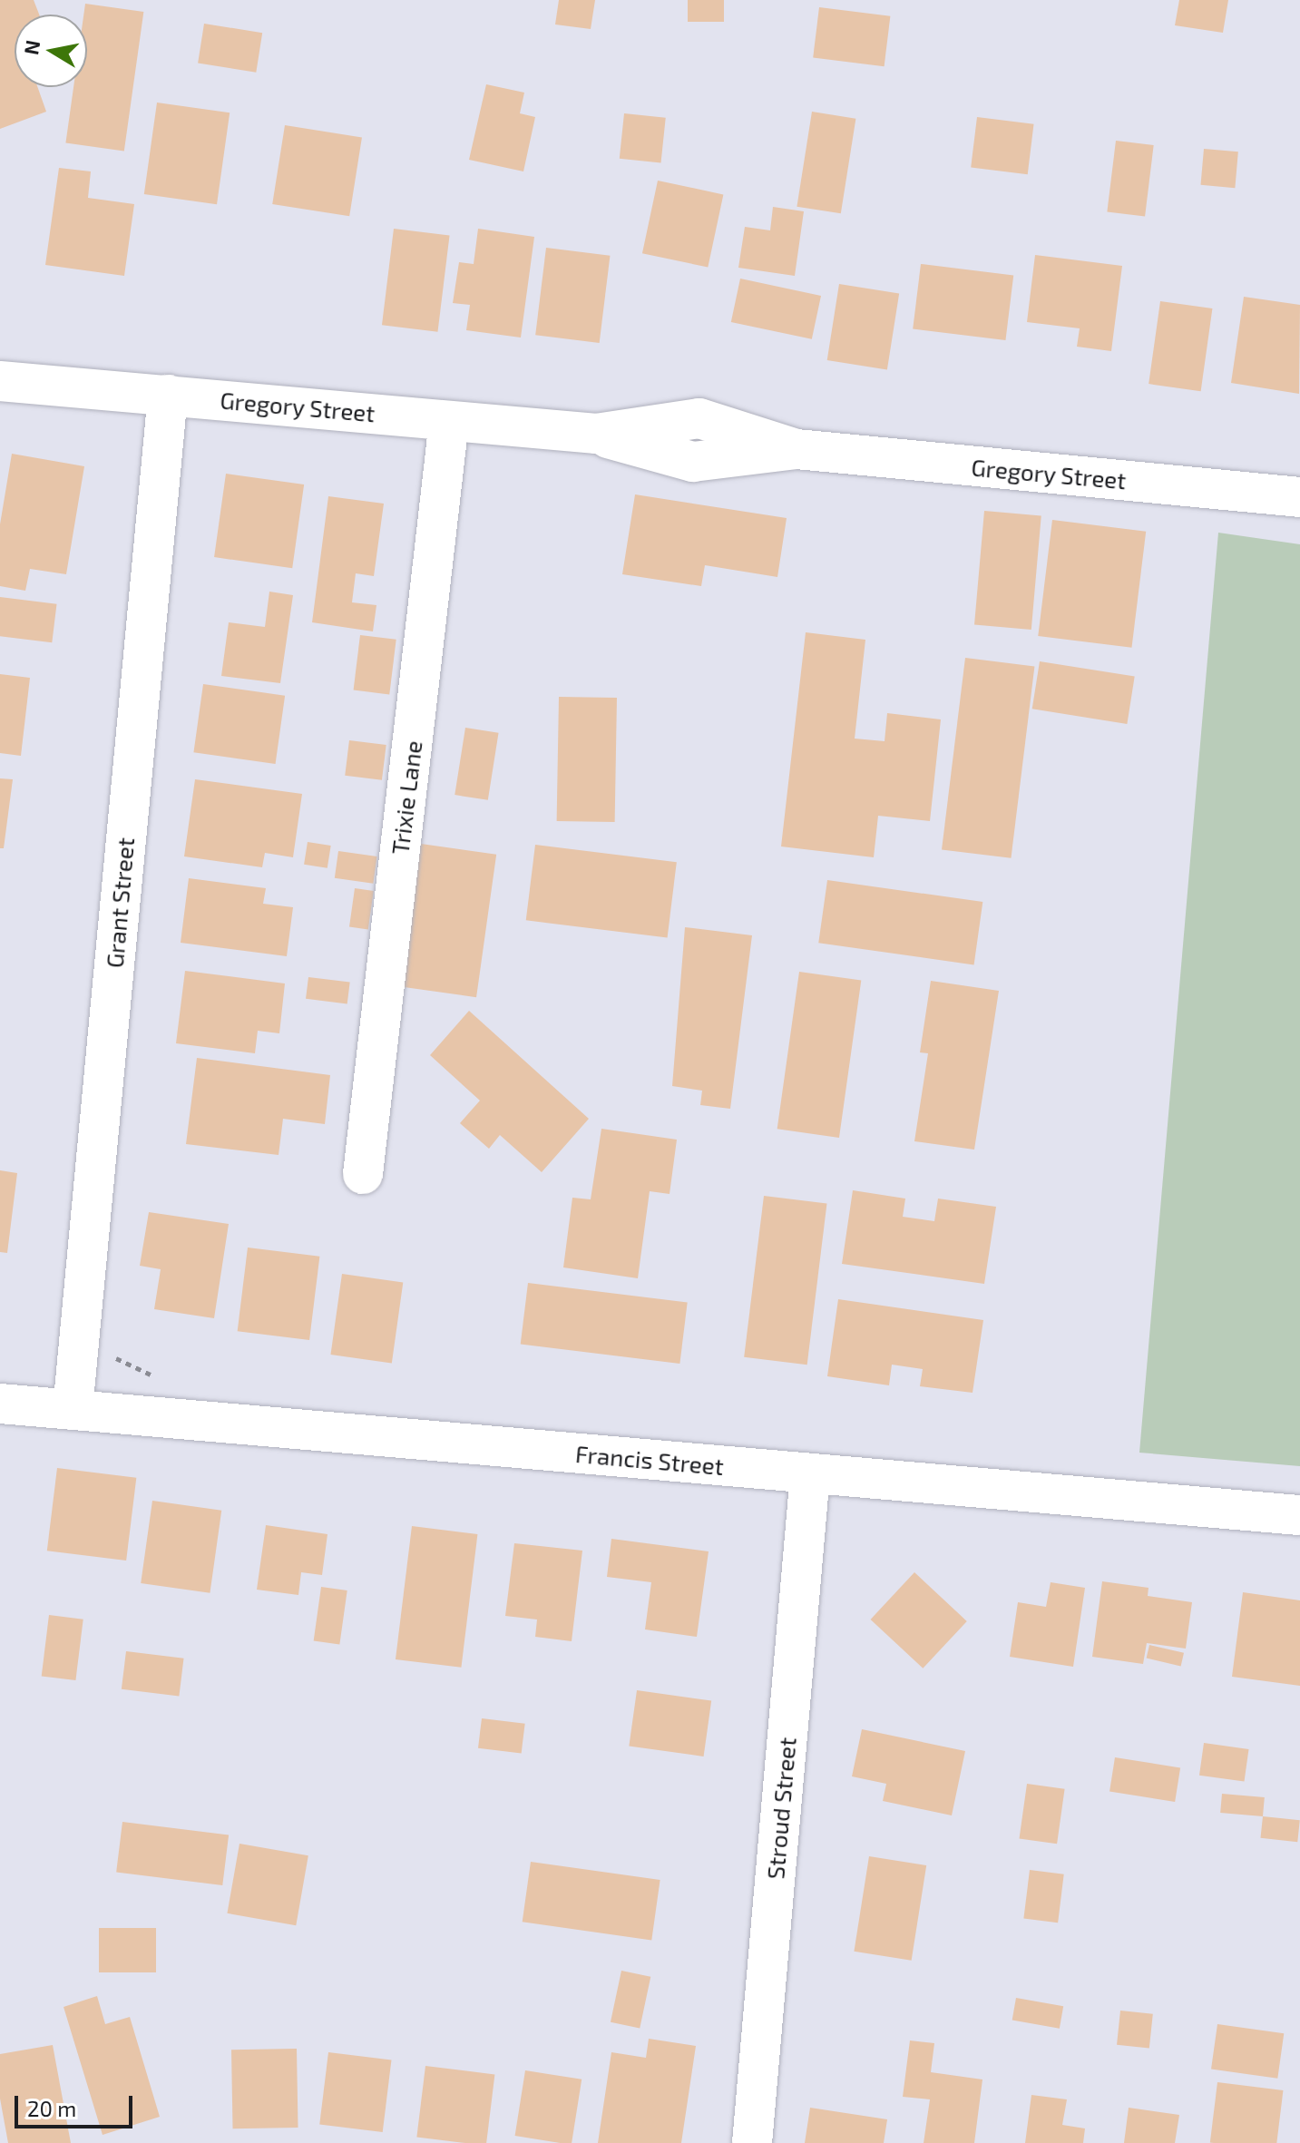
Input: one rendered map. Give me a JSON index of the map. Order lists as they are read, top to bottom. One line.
{"streets":{"street":["Gregory Street","Trixie Lane","Grant Street","Francis Street","Stroud Street"]},"crossings":[["Gregory Street","Trixie Lane"],["Gregory Street","Grant Street"],["Grant Street","Francis Street"],["Francis Street","Stroud Street"]],"scale_bar":"20 m","north":"left"}
